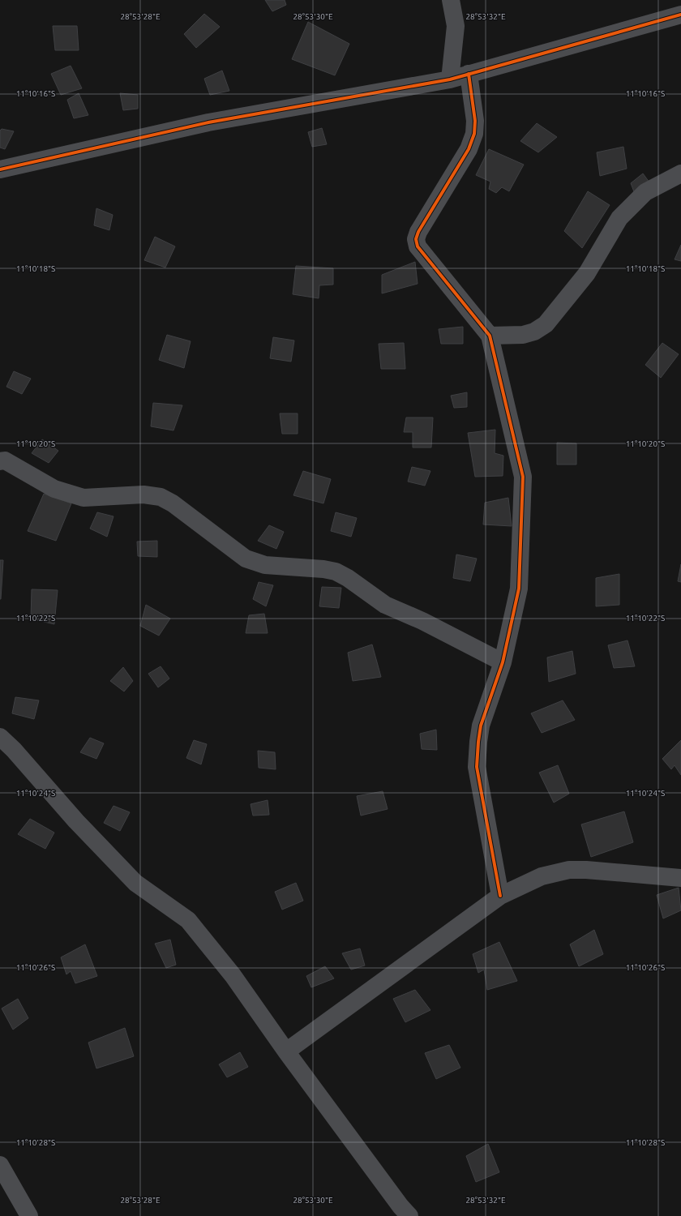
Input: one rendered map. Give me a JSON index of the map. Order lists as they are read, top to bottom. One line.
{"coordinates":["28°53'28\"E","28°53'30\"E","28°53'32\"E","11°10'16\"S","11°10'18\"S","11°10'20\"S","11°10'22\"S","11°10'24\"S","11°10'26\"S","11°10'28\"S"]}
